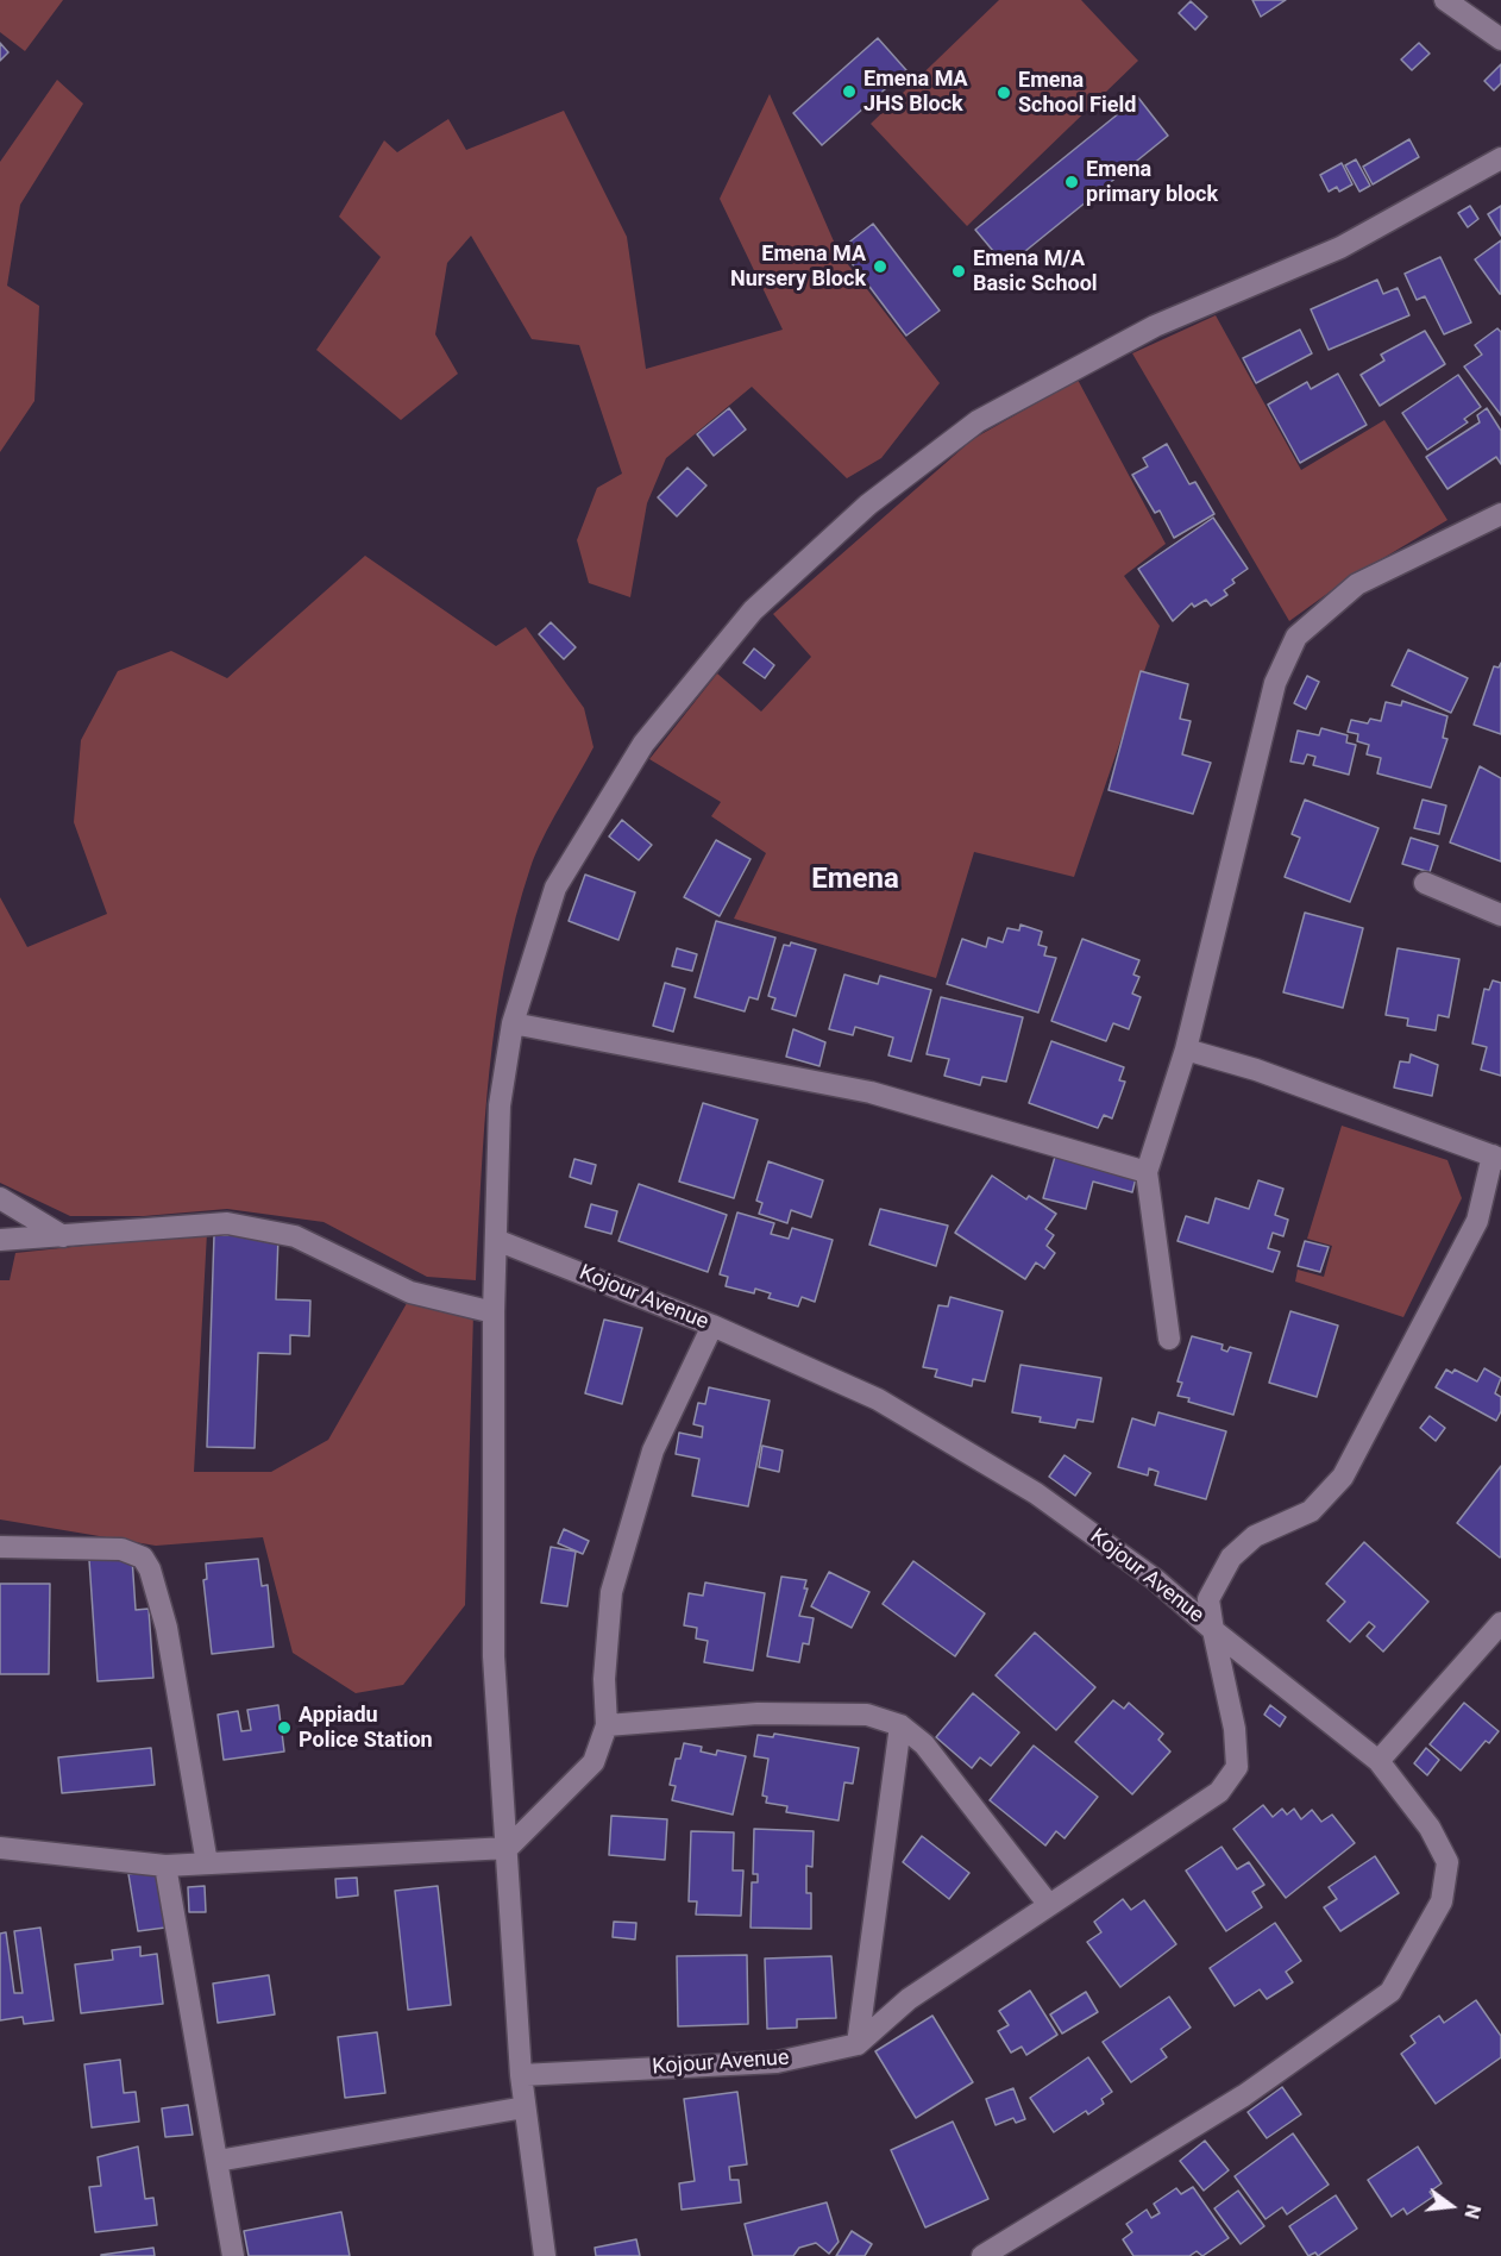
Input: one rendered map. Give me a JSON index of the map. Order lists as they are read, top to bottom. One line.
{"streets":{"street":["Kojour Avenue"]},"districts":["Emena"],"places":["Emena MA JHS Block","Emena School Field","Emena primary block","Emena MA Nursery Block","Emena M/A Basic School","Appiadu Police Station"],"north":"right"}
